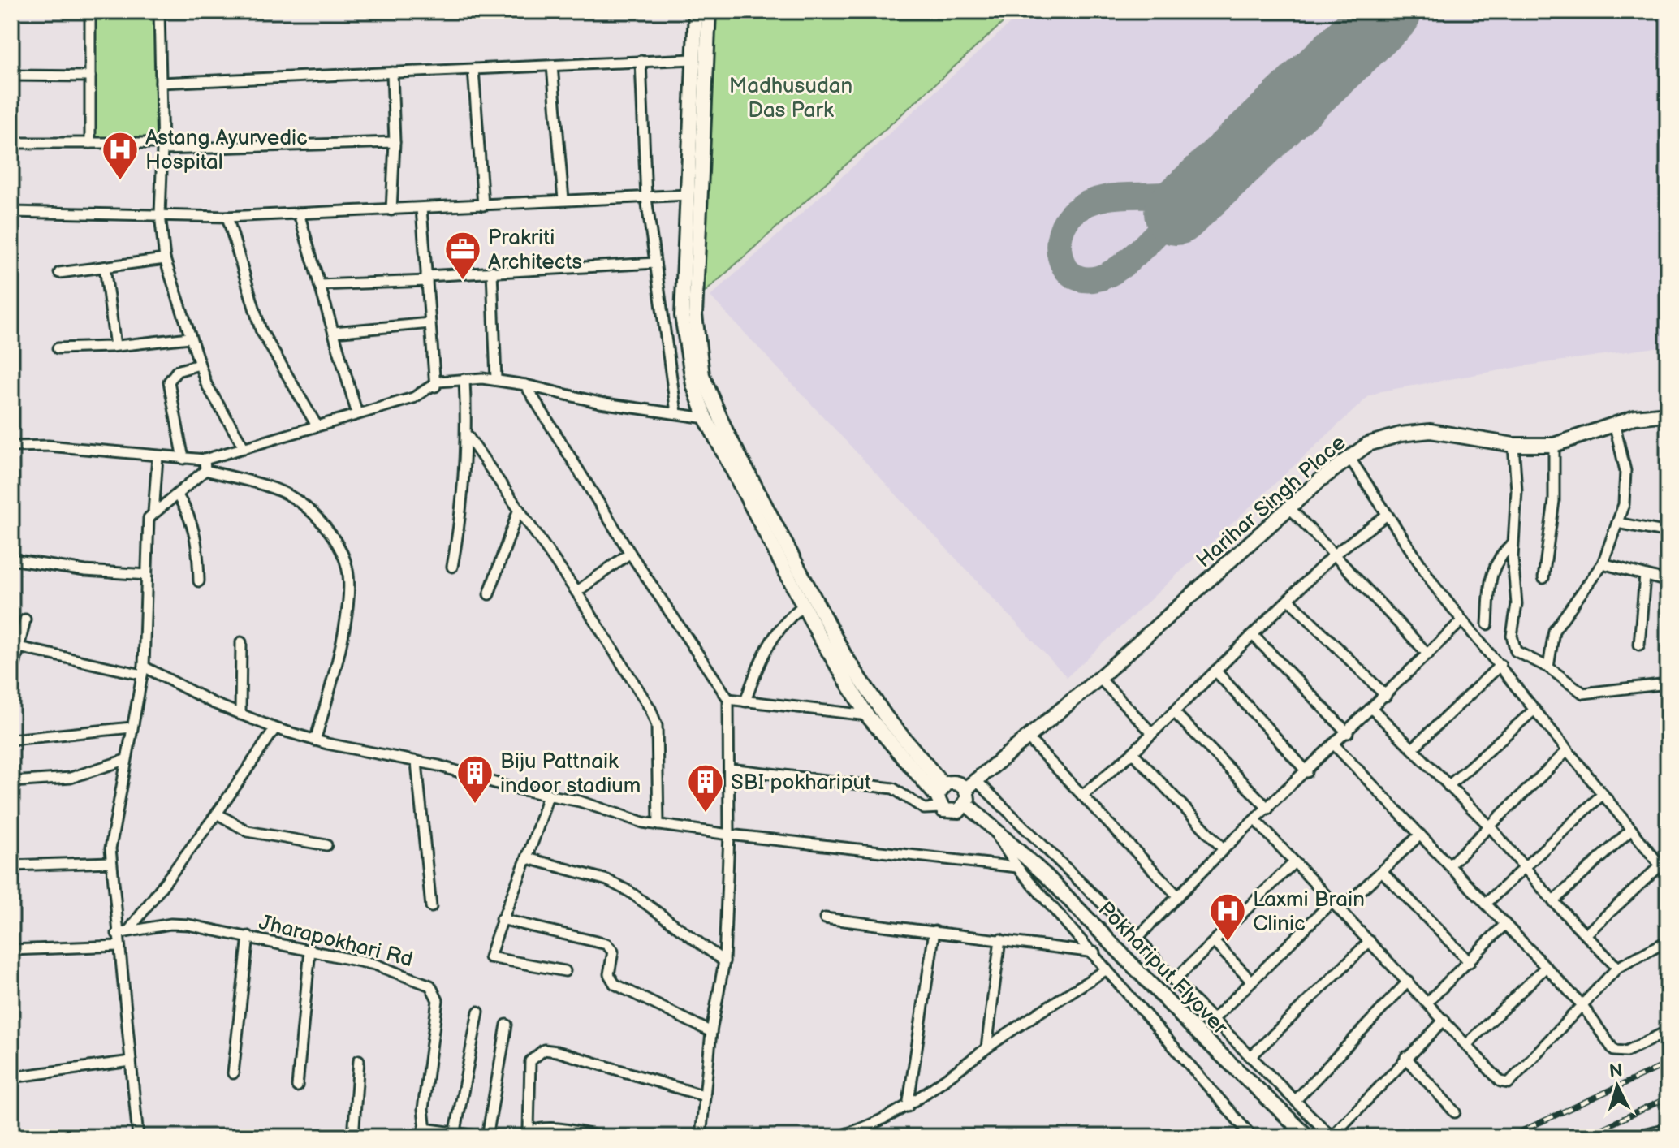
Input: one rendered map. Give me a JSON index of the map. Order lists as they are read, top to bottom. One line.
{"streets":{"main road":["Harihar Singh Place","Pokhariput Flyover"],"street":["Jharapokhari Rd"]},"parks":["Madhusudan Das Park"],"places":{"hospital":["Astang Ayurvedic Hospital","Laxmi Brain Clinic"],"office":["Prakriti Architects"],"building":["Biju Pattnaik indoor stadium","SBI pokhariput"]},"north":"top"}
